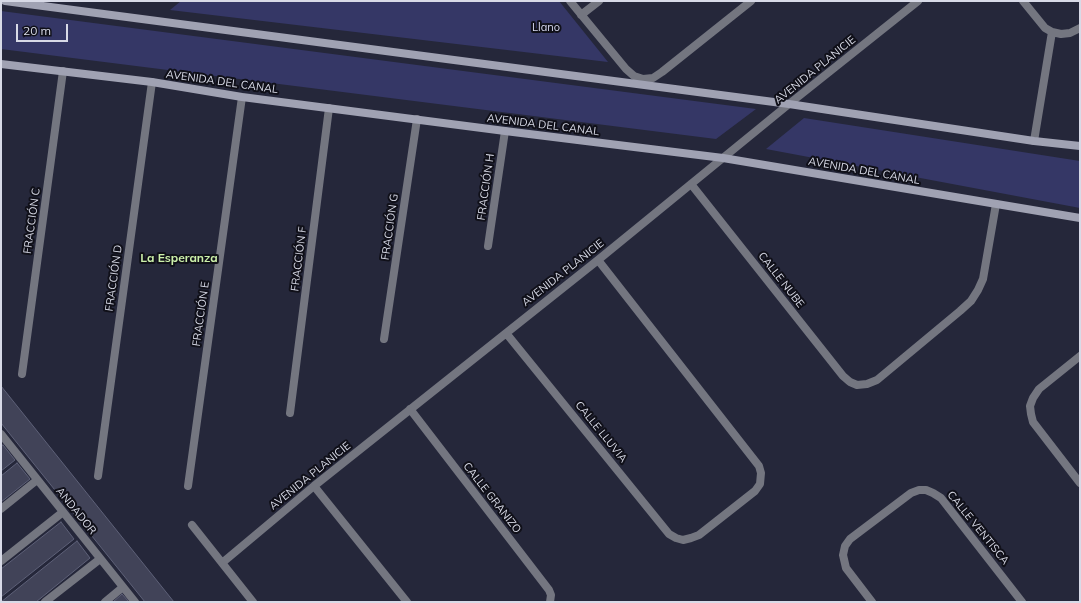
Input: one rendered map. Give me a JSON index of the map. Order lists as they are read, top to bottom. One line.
{"streets":{"main road":["AVENIDA DEL CANAL"],"street":["AVENIDA PLANICIE","FRACCIÓN H","FRACCIÓN C","FRACCIÓN G","FRACCIÓN F","FRACCIÓN D","CALLE NUBE","FRACCIÓN E","CALLE LLUVIA","CALLE GRANIZO","ANDADOR","CALLE VENTISCA"]},"crossings":[["AVENIDA PLANICIE","AVENIDA DEL CANAL"],["AVENIDA PLANICIE","CALLE NUBE"],["AVENIDA PLANICIE","CALLE LLUVIA"],["AVENIDA PLANICIE","CALLE GRANIZO"],["AVENIDA DEL CANAL","FRACCIÓN H"],["AVENIDA DEL CANAL","FRACCIÓN C"],["AVENIDA DEL CANAL","FRACCIÓN G"],["AVENIDA DEL CANAL","FRACCIÓN F"],["AVENIDA DEL CANAL","FRACCIÓN D"],["AVENIDA DEL CANAL","CALLE NUBE"],["AVENIDA DEL CANAL","FRACCIÓN E"]],"districts":["La Esperanza"],"parks":["Llano"],"scale_bar":"20 m"}
